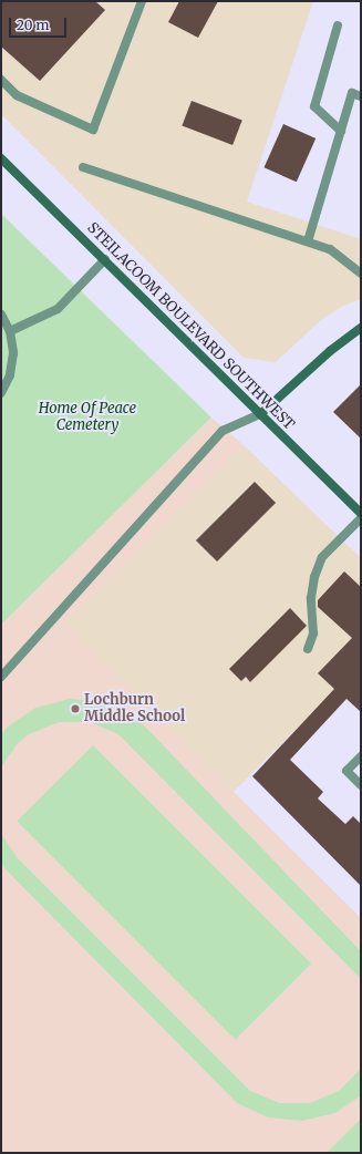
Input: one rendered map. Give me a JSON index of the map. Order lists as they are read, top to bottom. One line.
{"streets":{"main road":["STEILACOOM BOULEVARD SOUTHWEST"]},"parks":["Home Of Peace Cemetery"],"places":["Lochburn Middle School"],"scale_bar":"20 m"}
